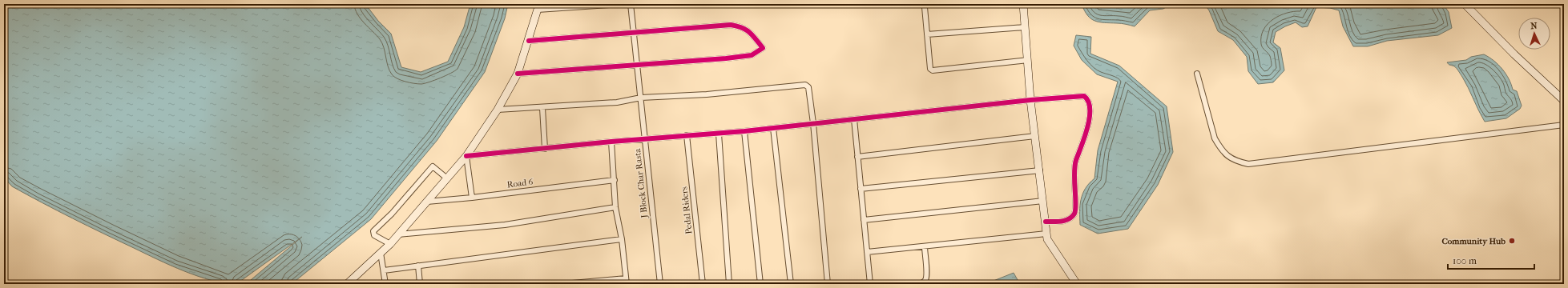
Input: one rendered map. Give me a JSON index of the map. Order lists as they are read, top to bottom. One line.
{"streets":{"street":["Road 6","J Block Char Rasta","Pedal Riders"]},"places":["Community Hub"],"scale_bar":"100 m","north":"top"}
